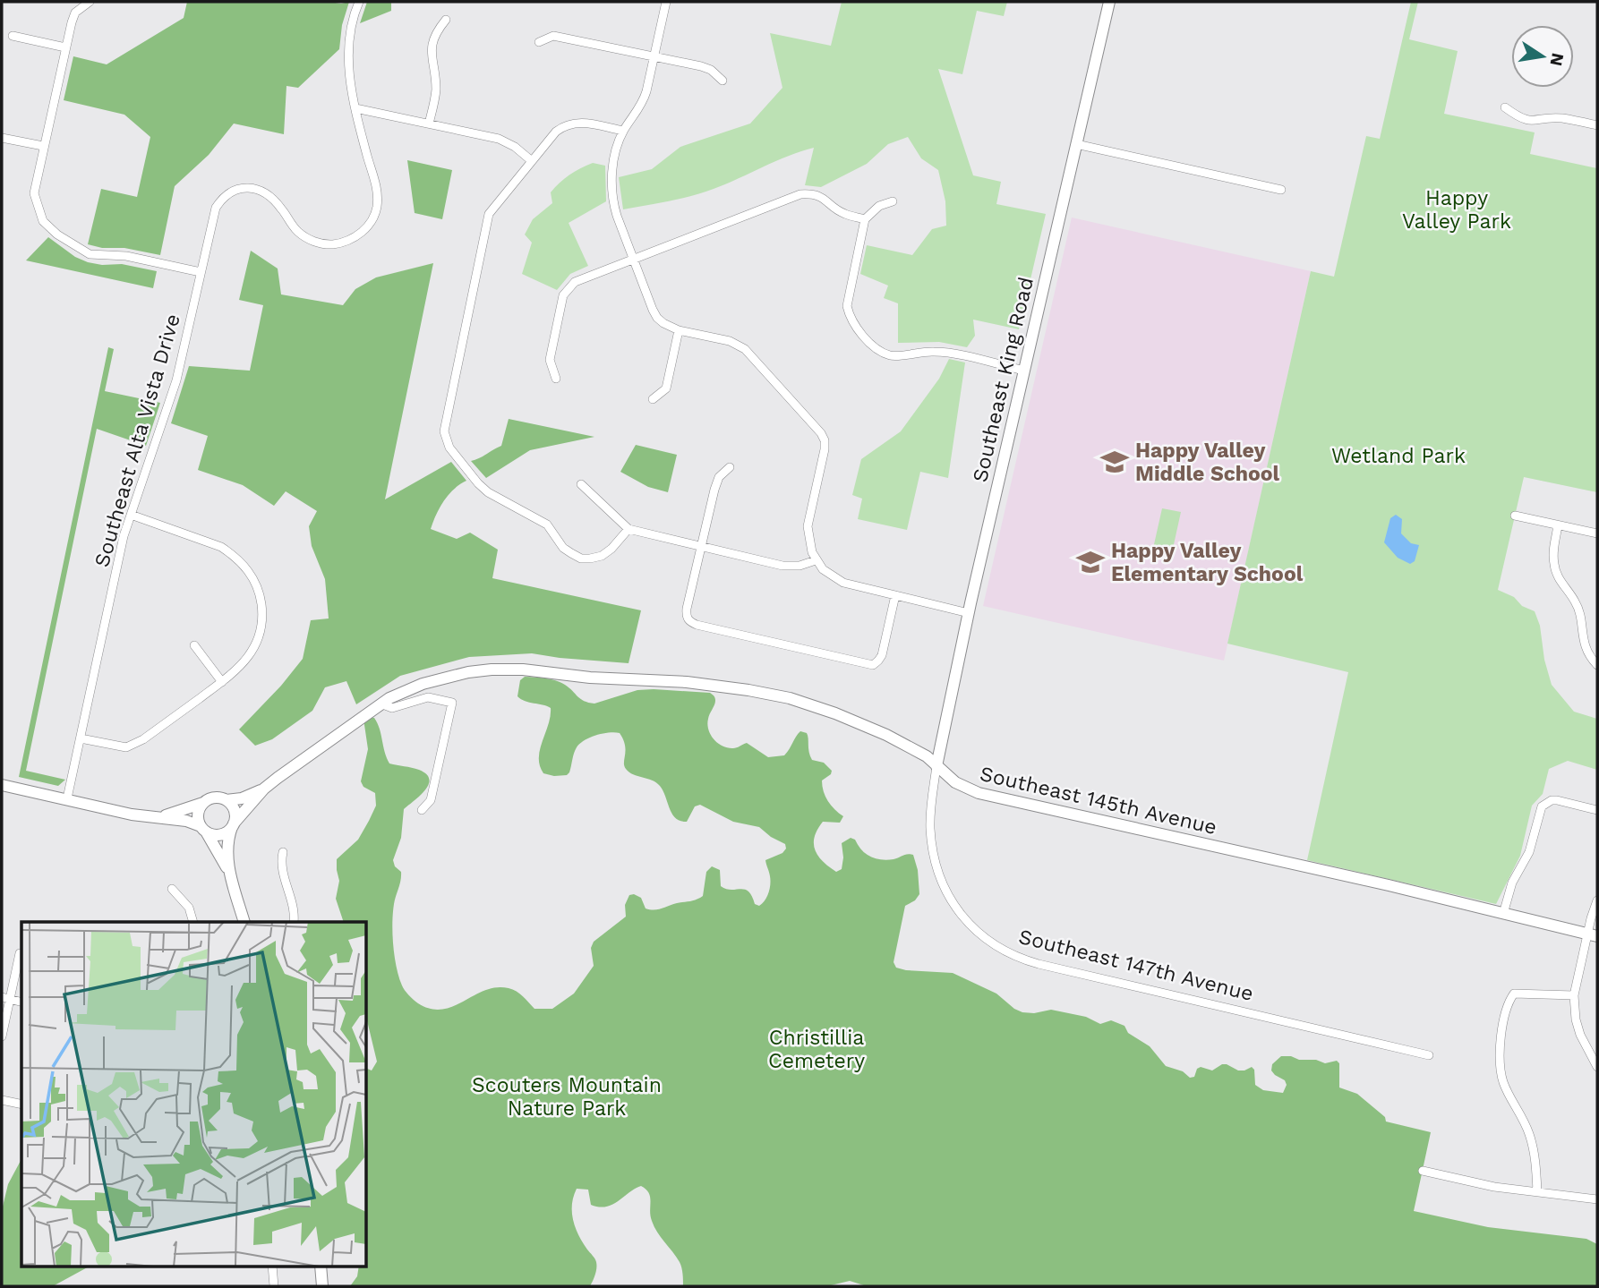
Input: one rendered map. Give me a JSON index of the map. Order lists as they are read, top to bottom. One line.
{"streets":{"main road":["Southeast King Road","Southeast 145th Avenue"],"street":["Southeast Alta Vista Drive","Southeast 147th Avenue"]},"crossings":[["Southeast King Road","Southeast 145th Avenue"],["Southeast King Road","Southeast 147th Avenue"],["Southeast 145th Avenue","Southeast 147th Avenue"]],"parks":["Happy Valley Park","Wetland Park","Christillia Cemetery","Scouters Mountain Nature Park"],"places":{"school or university":["Happy Valley Middle School","Happy Valley Elementary School"]},"north":"right"}
